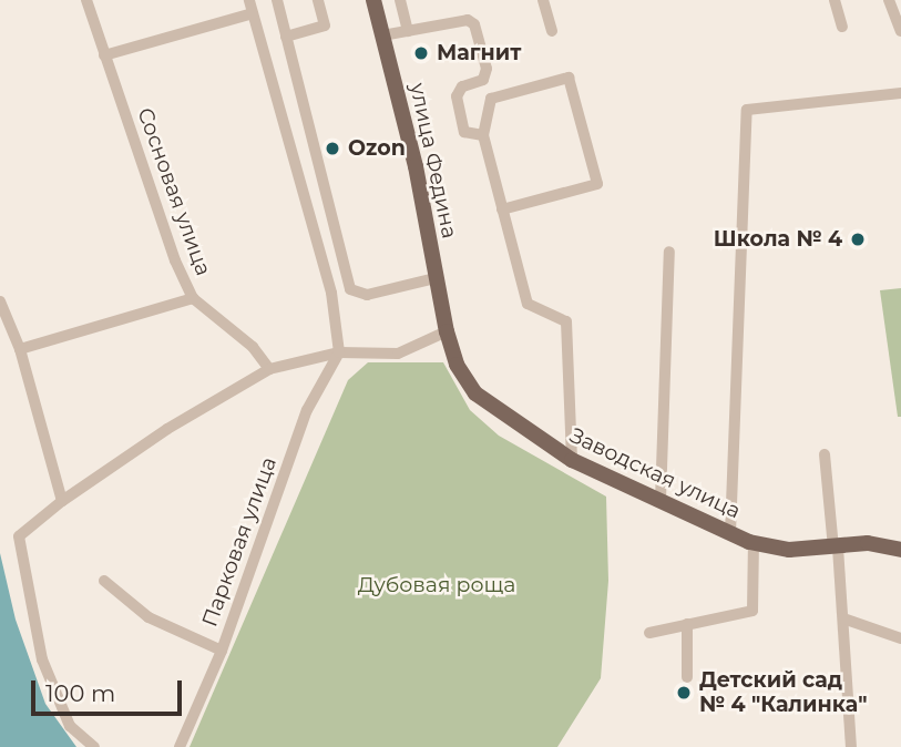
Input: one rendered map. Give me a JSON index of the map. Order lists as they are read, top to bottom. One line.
{"streets":{"main road":["улица Федина","Заводская улица"],"street":["Сосновая улица","Парковая улица"]},"crossings":[["улица Федина","Заводская улица"]],"parks":["Дубовая роща"],"places":["Магнит","Ozon","Школа № 4","Детский сад № 4 \"Калинка\""],"scale_bar":"100 m"}
